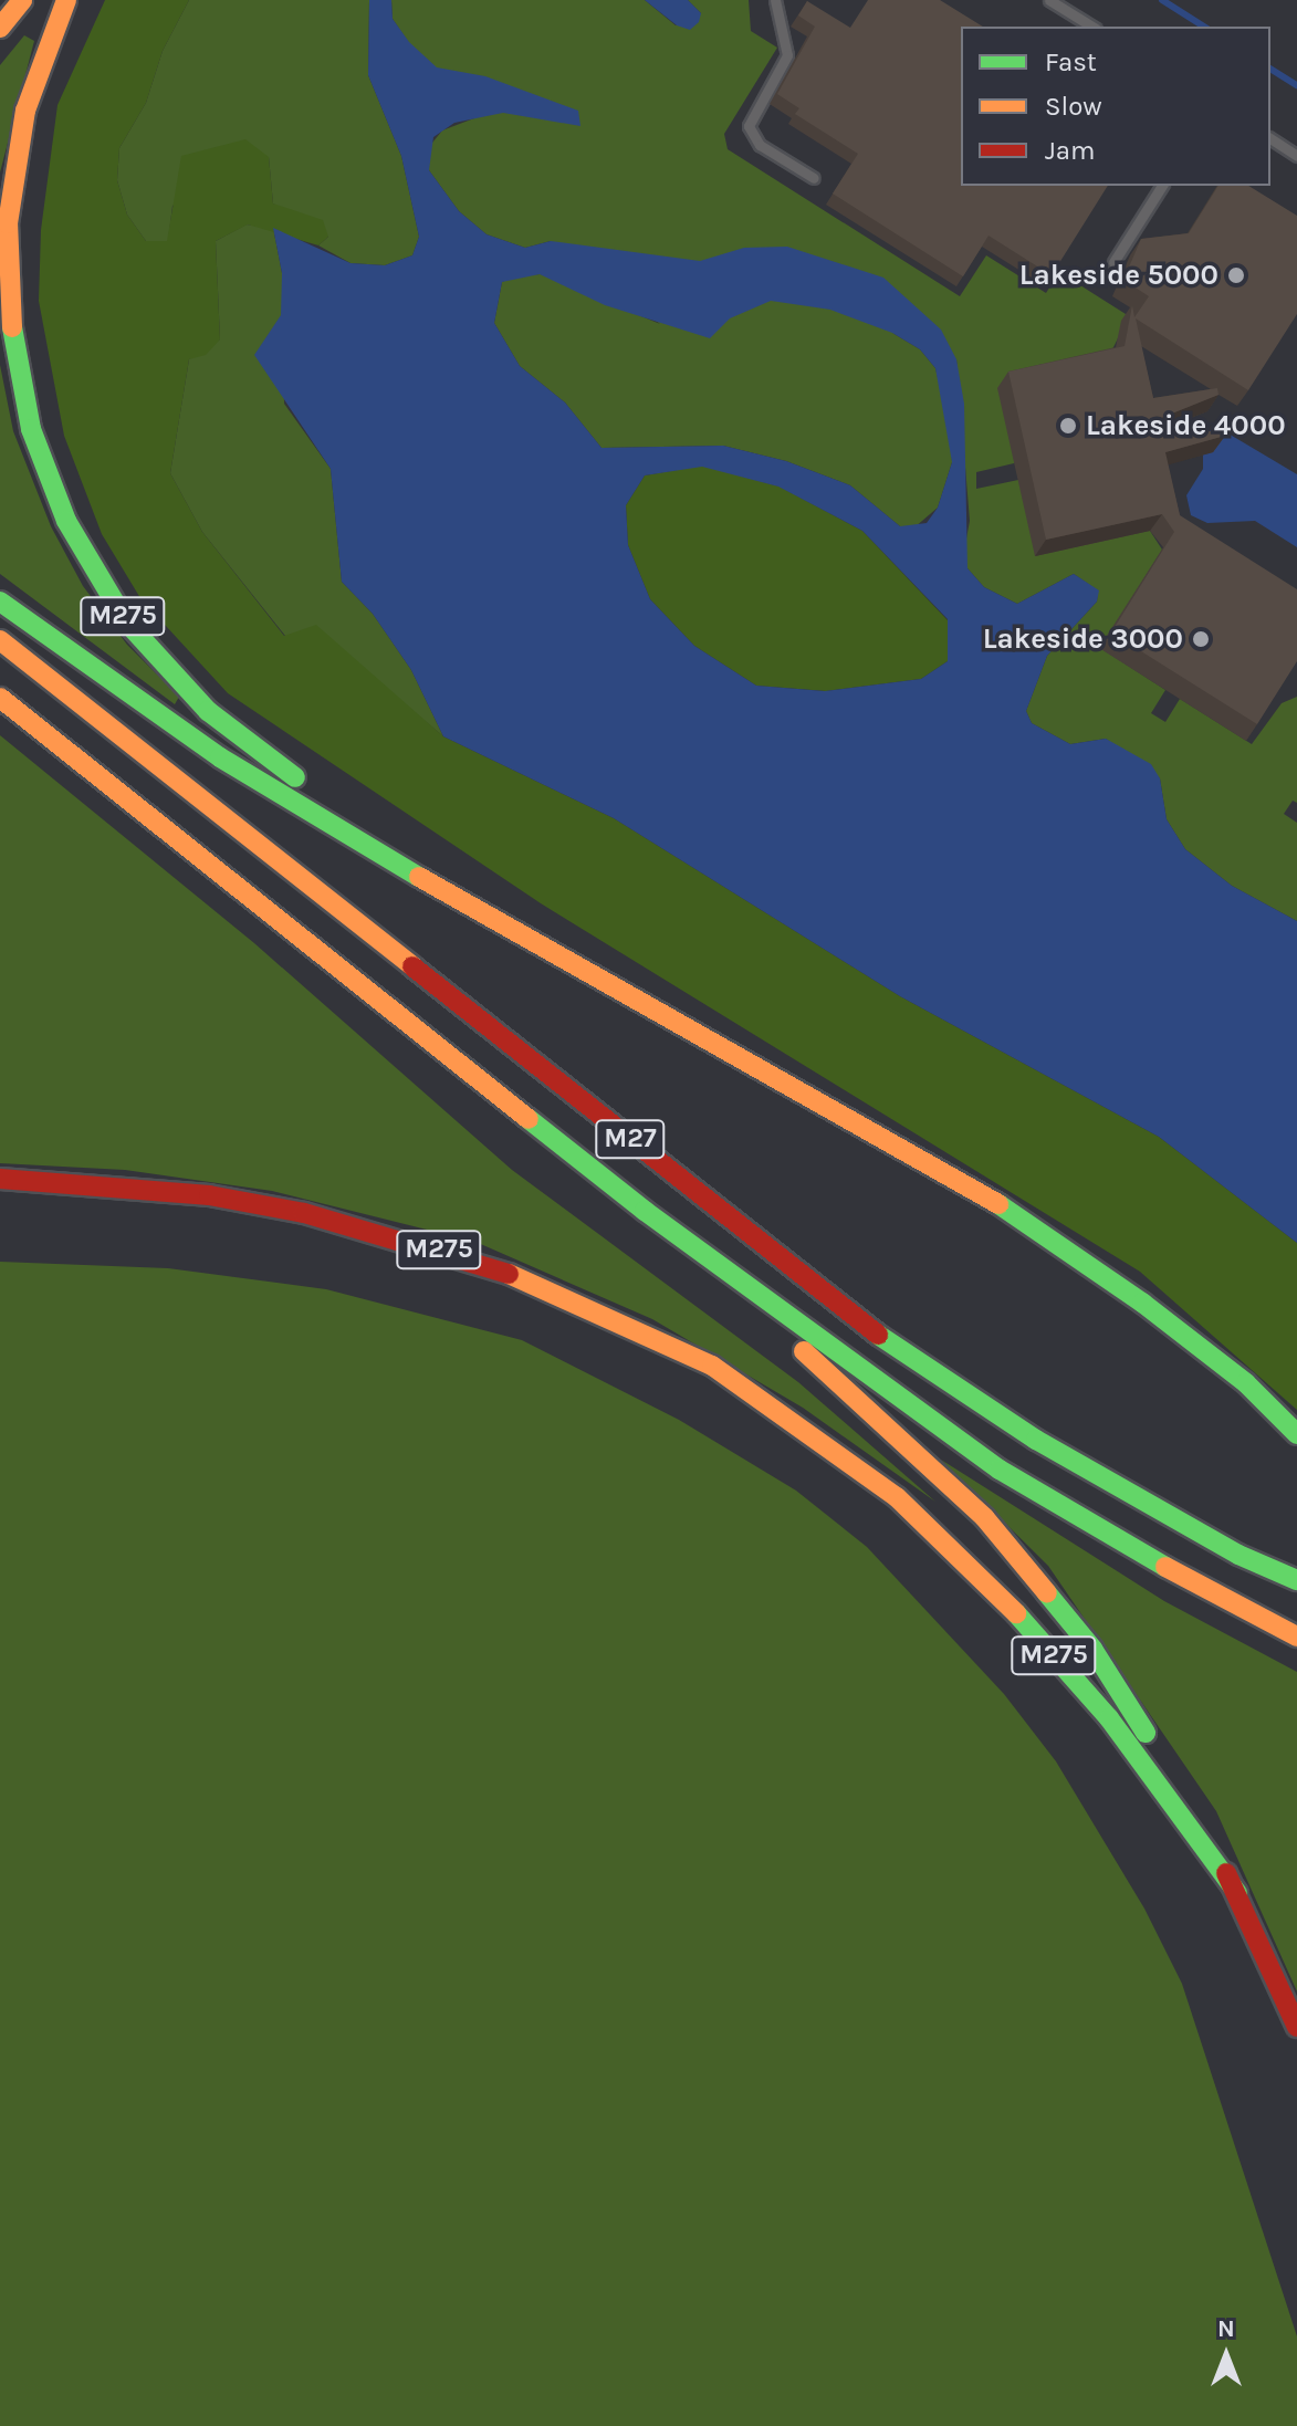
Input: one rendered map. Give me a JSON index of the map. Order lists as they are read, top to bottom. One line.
{"streets":{"highway":["M275","M27"]},"places":["Lakeside 5000","Lakeside 4000","Lakeside 3000"],"legend":["Fast","Slow","Jam"],"north":"top"}
